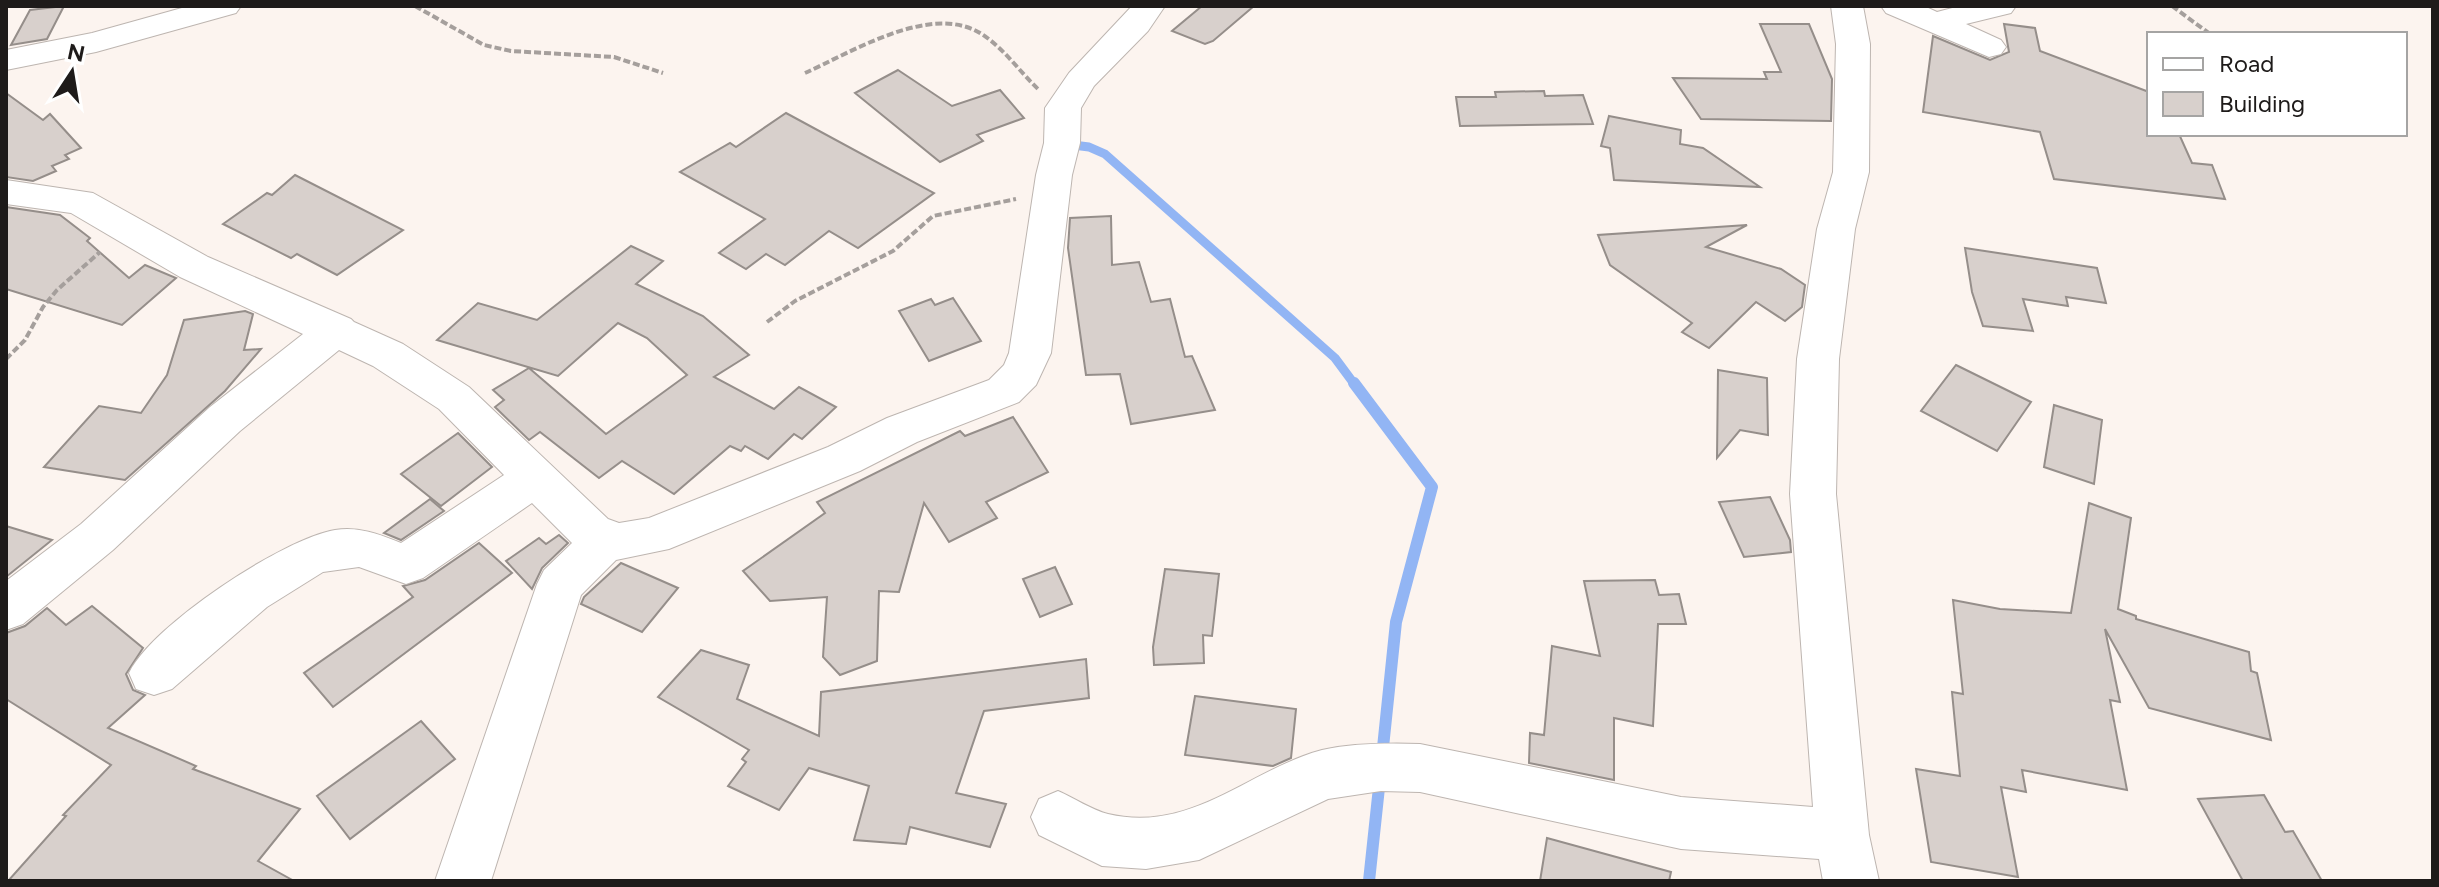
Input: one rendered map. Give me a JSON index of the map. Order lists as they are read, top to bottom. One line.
{"legend":["Road","Building"],"north":"top"}
